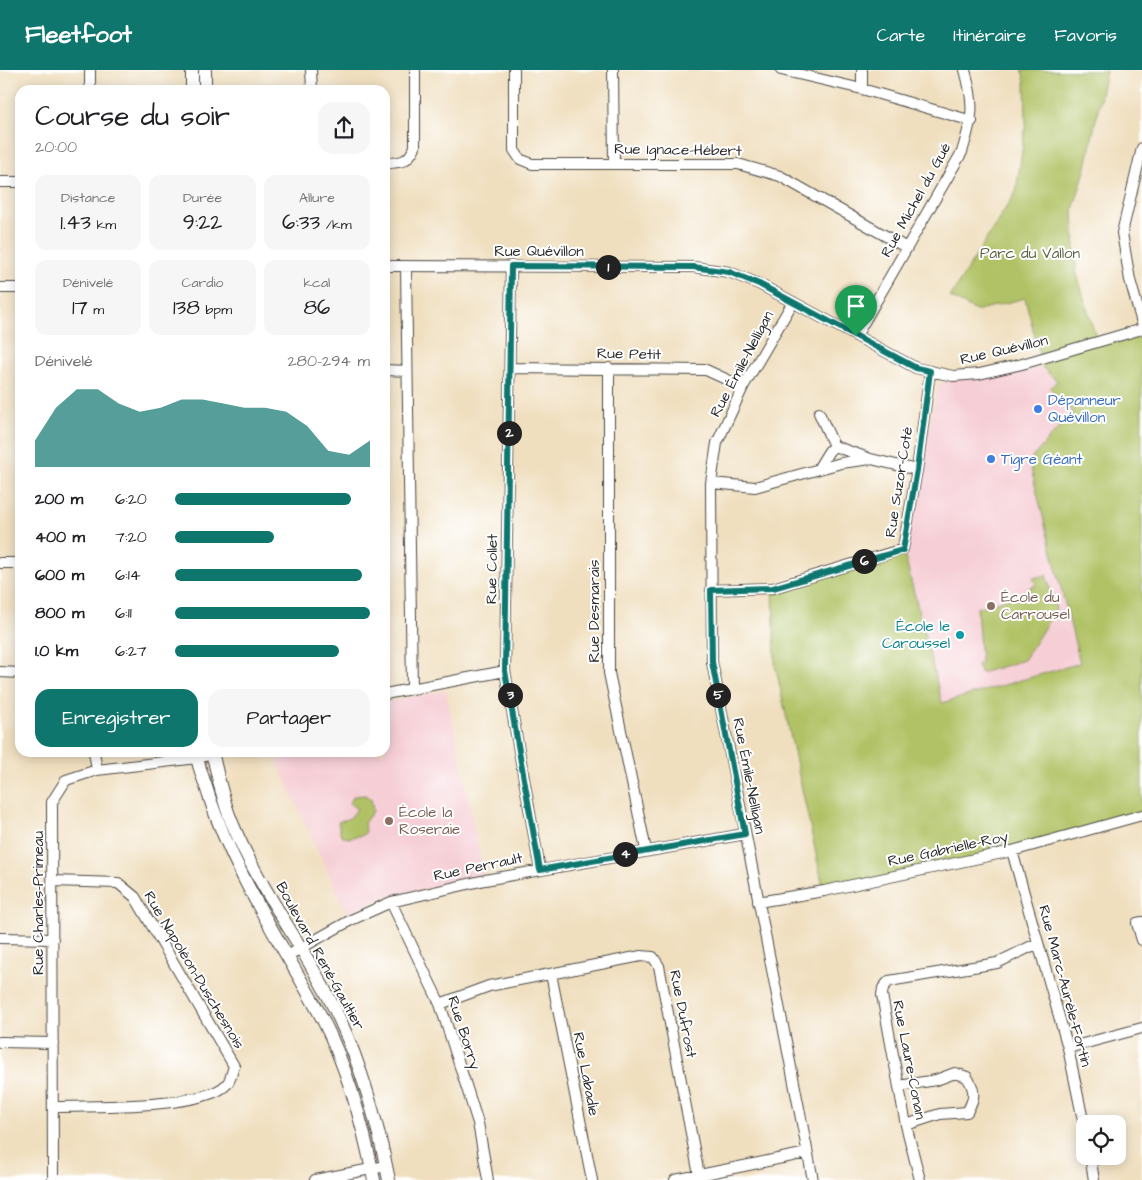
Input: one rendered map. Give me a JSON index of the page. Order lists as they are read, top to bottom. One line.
{"streets":{"street":["Rue Ignace-Hébert","Rue Michel du Gué","Rue Quévillon","Rue Petit","Rue Émile-Nelligan","Rue Suzor-Coté","Rue Collet","Rue Desmarais","Rue Gabrielle-Roy","Rue Perrault","Rue Charles-Primeau","Boulevard René-Gaultier","Rue Napoléon-Duschesnois","Rue Marc-Aurèle-Fortin","Rue Dufrost","Rue Borry","Rue Laure-Conan","Rue Labadie"]},"crossings":[["Rue Ignace-Hébert","Rue Michel du Gué"],["Rue Michel du Gué","Rue Quévillon"],["Rue Quévillon","Rue Émile-Nelligan"],["Rue Quévillon","Rue Suzor-Coté"],["Rue Quévillon","Rue Collet"],["Rue Petit","Rue Émile-Nelligan"],["Rue Petit","Rue Collet"],["Rue Petit","Rue Desmarais"],["Rue Émile-Nelligan","Rue Suzor-Coté"],["Rue Émile-Nelligan","Rue Gabrielle-Roy"],["Rue Émile-Nelligan","Rue Perrault"],["Rue Collet","Rue Perrault"],["Rue Desmarais","Rue Perrault"],["Rue Gabrielle-Roy","Rue Marc-Aurèle-Fortin"],["Rue Perrault","Boulevard René-Gaultier"],["Rue Perrault","Rue Borry"],["Rue Charles-Primeau","Rue Napoléon-Duschesnois"],["Rue Marc-Aurèle-Fortin","Rue Laure-Conan"],["Rue Dufrost","Rue Borry"],["Rue Dufrost","Rue Labadie"]],"parks":["Parc du Vallon"],"places":["Dépanneur Quévillon","Tigre Géant","École du Carrousel","École le Caroussel","École la Roseraie"],"page":{"header":"Fleetfoot","nav":["Carte","Itinéraire","Favoris"],"heading":["Course du soir","20:00"],"stats":[["Distance","1.43 km"],["Durée","9:22"],["Allure","6:33 /km"],["Dénivelé","17 m"],["Cardio","138 bpm"],["kcal","86"]],"pins":["1","2","6","3","5","4"],"chart":["Dénivelé","280–294 m"],"list":[{"name":"200 m","note":"6:20"},{"name":"400 m","note":"7:20"},{"name":"600 m","note":"6:14"},{"name":"800 m","note":"6:11"},{"name":"1.0 km","note":"6:27"}],"buttons":["Enregistrer","Partager"]}}
